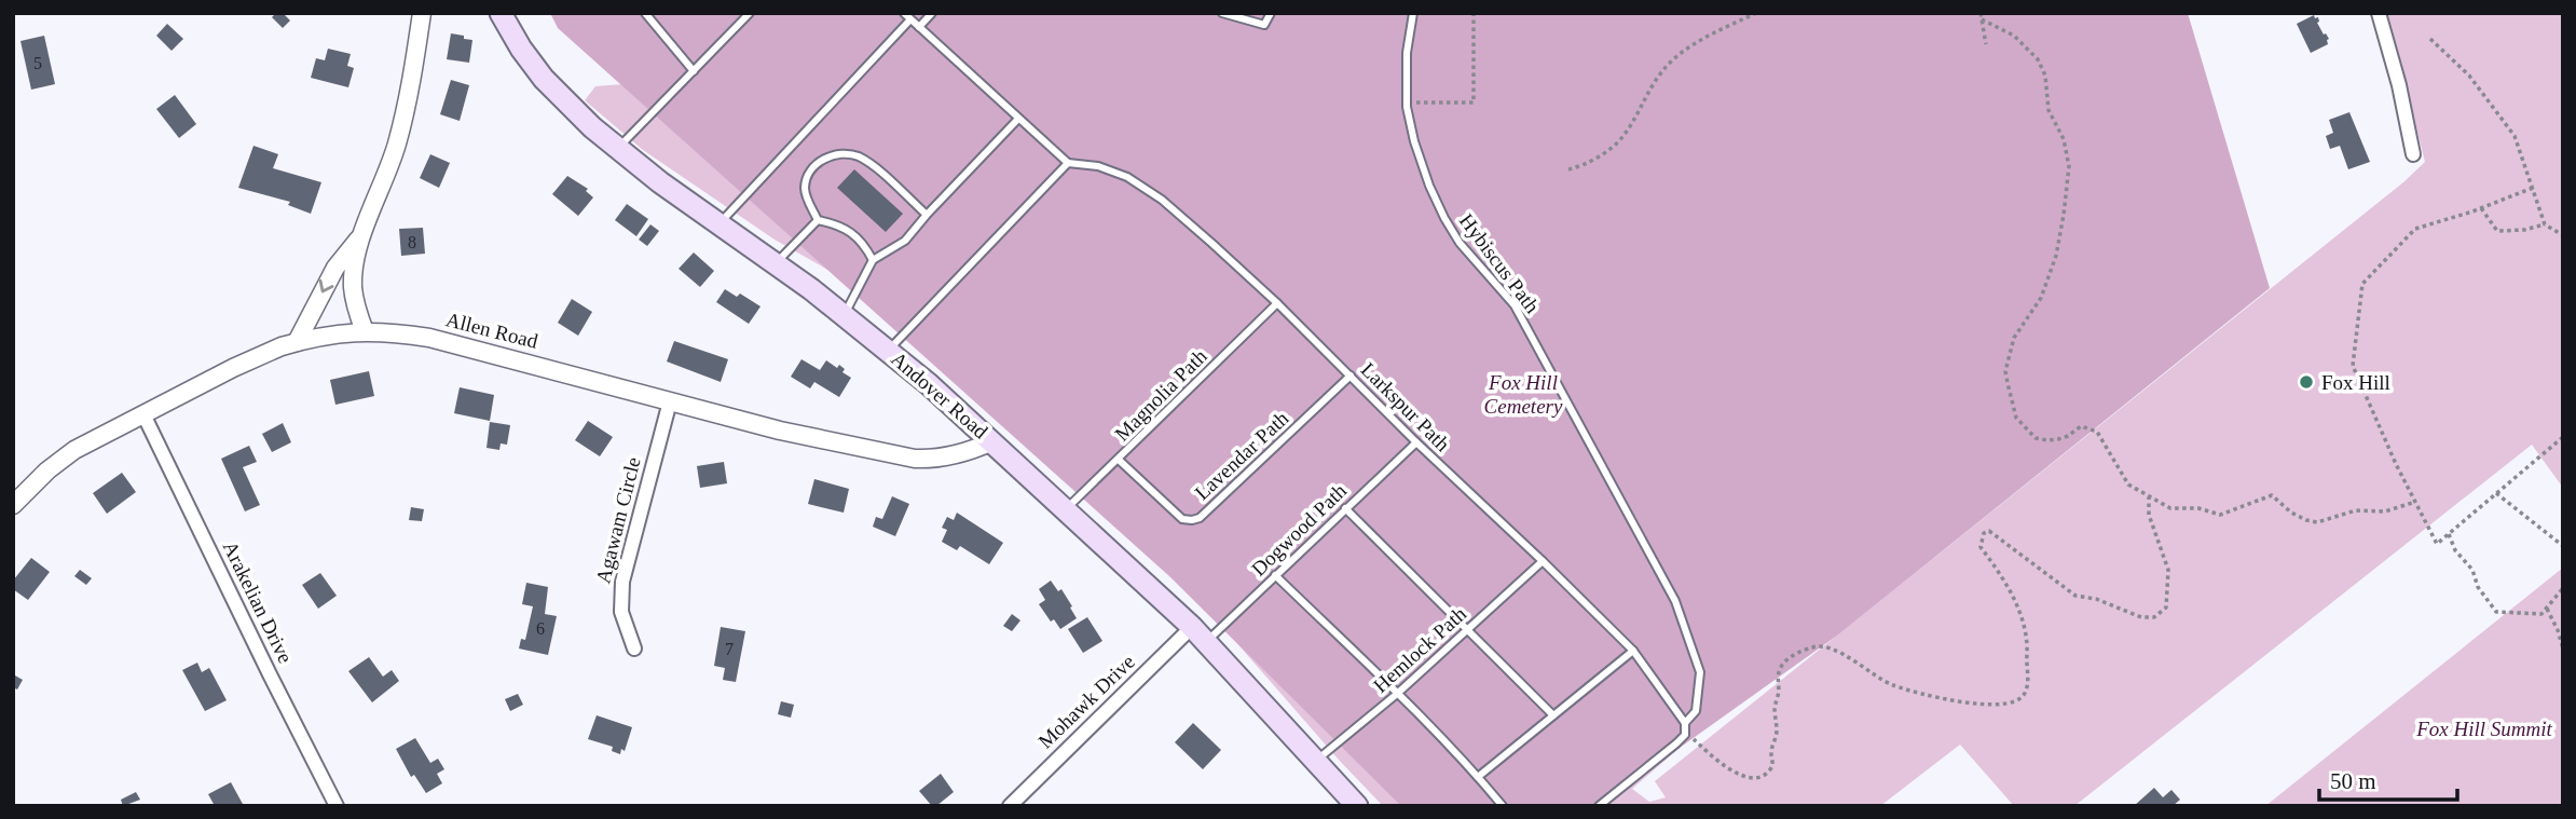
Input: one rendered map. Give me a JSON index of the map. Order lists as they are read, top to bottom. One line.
{"streets":{"main road":["Andover Road"],"street":["Allen Road","Agawam Circle","Arakelian Drive","Mohawk Drive"],"lane":["Hybiscus Path","Magnolia Path","Larkspur Path","Lavendar Path","Dogwood Path","Hemlock Path"]},"crossings":[["Hybiscus Path","Larkspur Path"],["Allen Road","Andover Road"],["Allen Road","Agawam Circle"],["Allen Road","Arakelian Drive"],["Andover Road","Magnolia Path"],["Andover Road","Dogwood Path"],["Andover Road","Hemlock Path"],["Andover Road","Mohawk Drive"],["Magnolia Path","Larkspur Path"],["Magnolia Path","Lavendar Path"],["Larkspur Path","Lavendar Path"],["Larkspur Path","Dogwood Path"],["Larkspur Path","Hemlock Path"],["Dogwood Path","Mohawk Drive"]],"parks":["Fox Hill Cemetery","Fox Hill Summit"],"places":["Fox Hill"],"house_numbers":["5","8","6","7"],"scale_bar":"50 m"}
